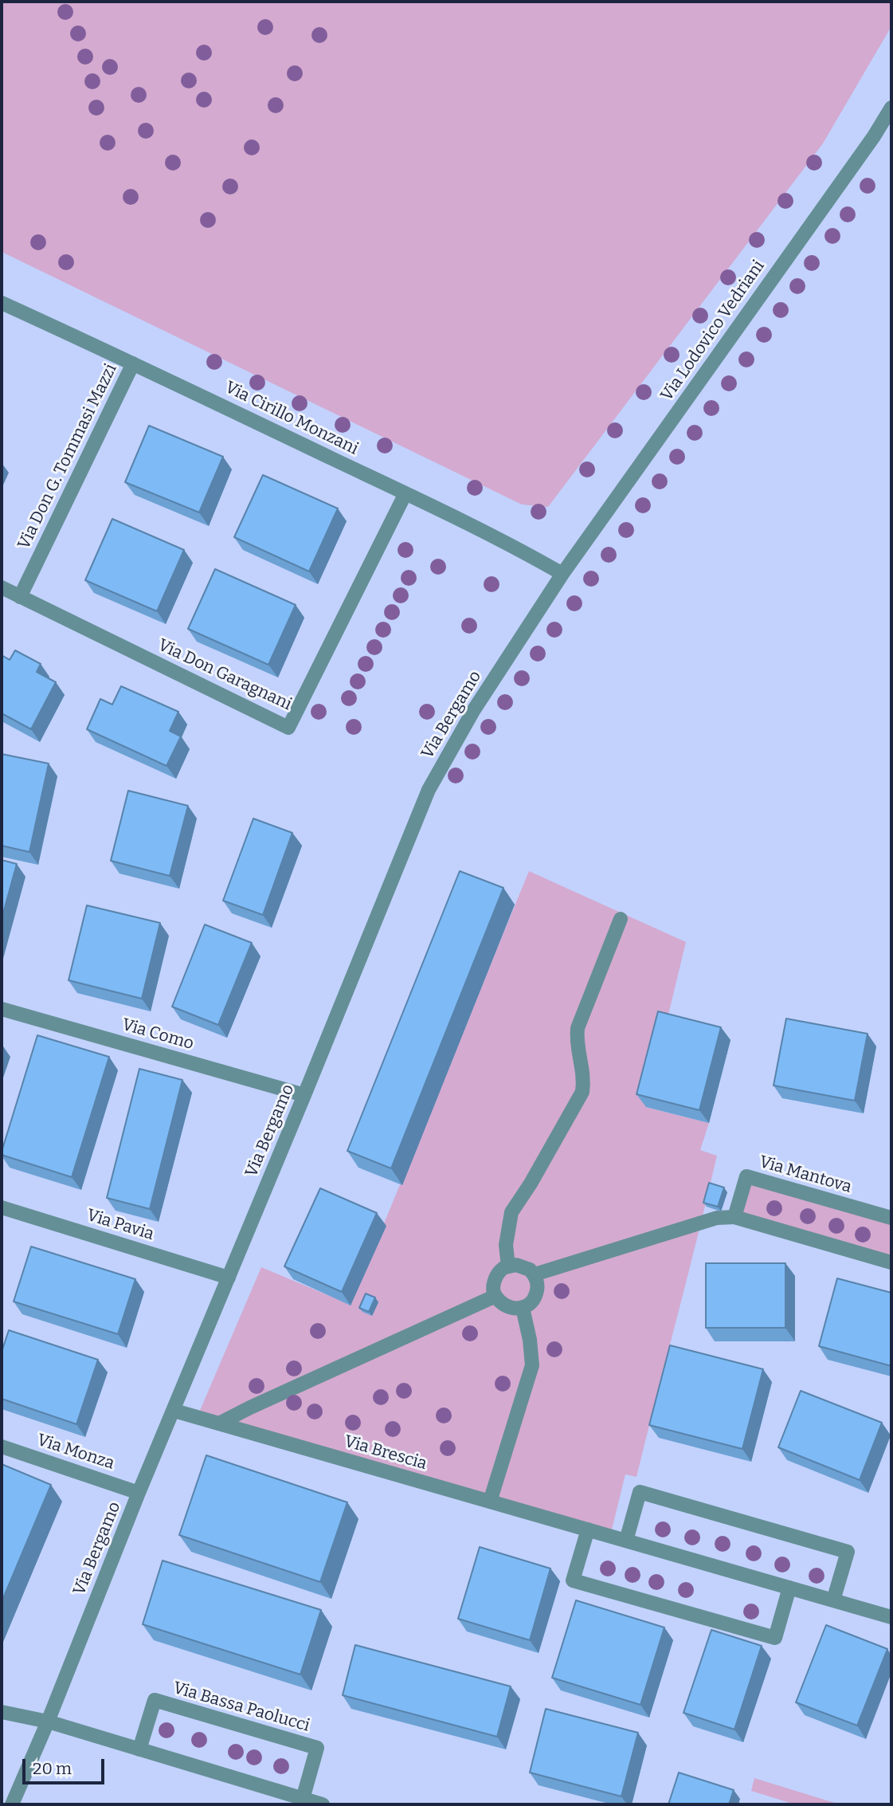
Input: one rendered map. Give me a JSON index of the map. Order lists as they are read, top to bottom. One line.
{"streets":{"street":["Via Lodovico Vedriani","Via Cirillo Monzani","Via Don G. Tommasi Mazzi","Via Don Garagnani","Via Bergamo","Via Como","Via Mantova","Via Pavia","Via Monza","Via Brescia","Via Bassa Paolucci"]},"crossings":[["Via Lodovico Vedriani","Via Cirillo Monzani"],["Via Lodovico Vedriani","Via Bergamo"],["Via Cirillo Monzani","Via Don G. Tommasi Mazzi"],["Via Cirillo Monzani","Via Don Garagnani"],["Via Cirillo Monzani","Via Bergamo"],["Via Don G. Tommasi Mazzi","Via Don Garagnani"],["Via Bergamo","Via Como"],["Via Bergamo","Via Pavia"],["Via Bergamo","Via Monza"],["Via Bergamo","Via Brescia"]],"scale_bar":"20 m"}
